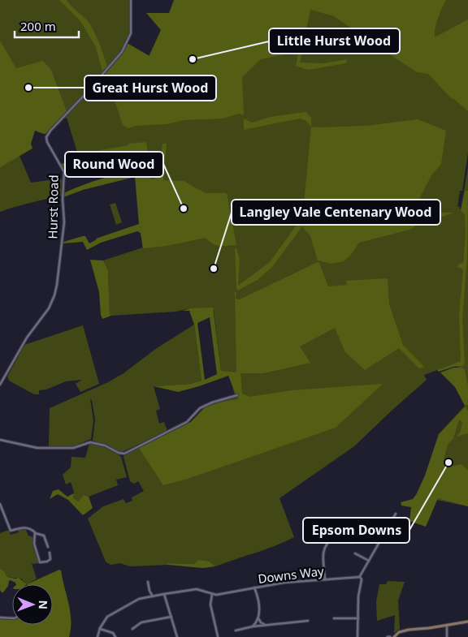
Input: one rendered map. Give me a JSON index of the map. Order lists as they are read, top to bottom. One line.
{"streets":{"street":["Hurst Road","Downs Way"]},"places":["Little Hurst Wood","Great Hurst Wood","Round Wood","Langley Vale Centenary Wood","Epsom Downs"],"scale_bar":"200 m","north":"right"}
